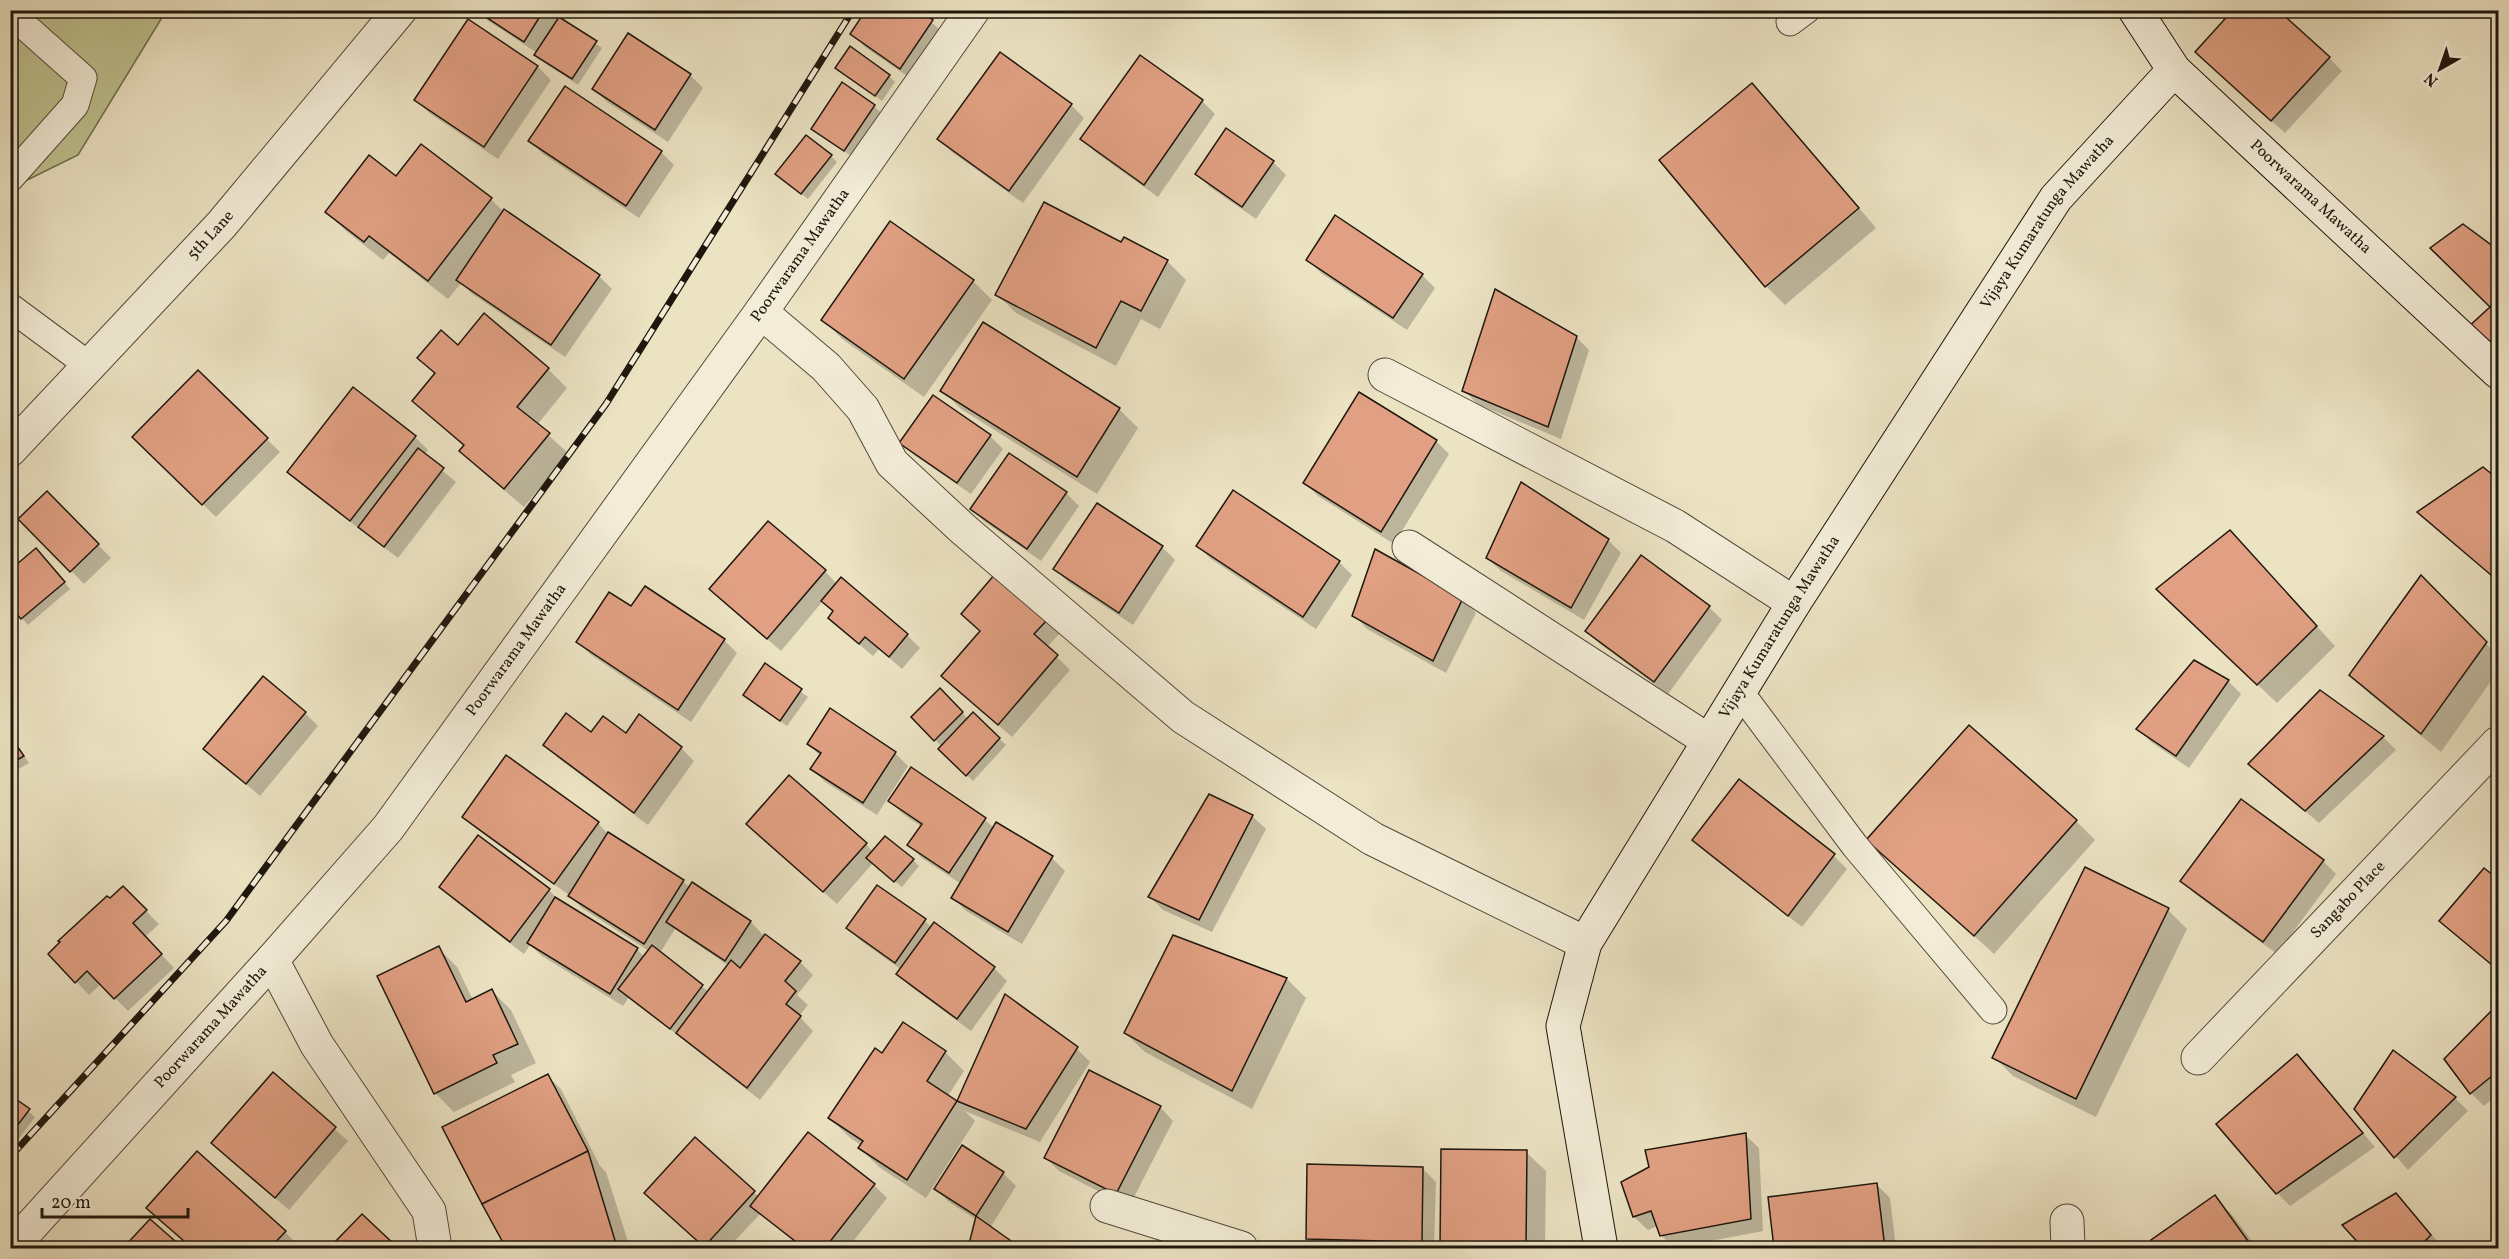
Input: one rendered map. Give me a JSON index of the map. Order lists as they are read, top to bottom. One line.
{"streets":{"street":["Poorwarama Mawatha","Vijaya Kumaratunga Mawatha","5th Lane","Sangabo Place"]},"crossings":[["Poorwarama Mawatha","Vijaya Kumaratunga Mawatha"]],"scale_bar":"20 m","north":"bottom left"}
